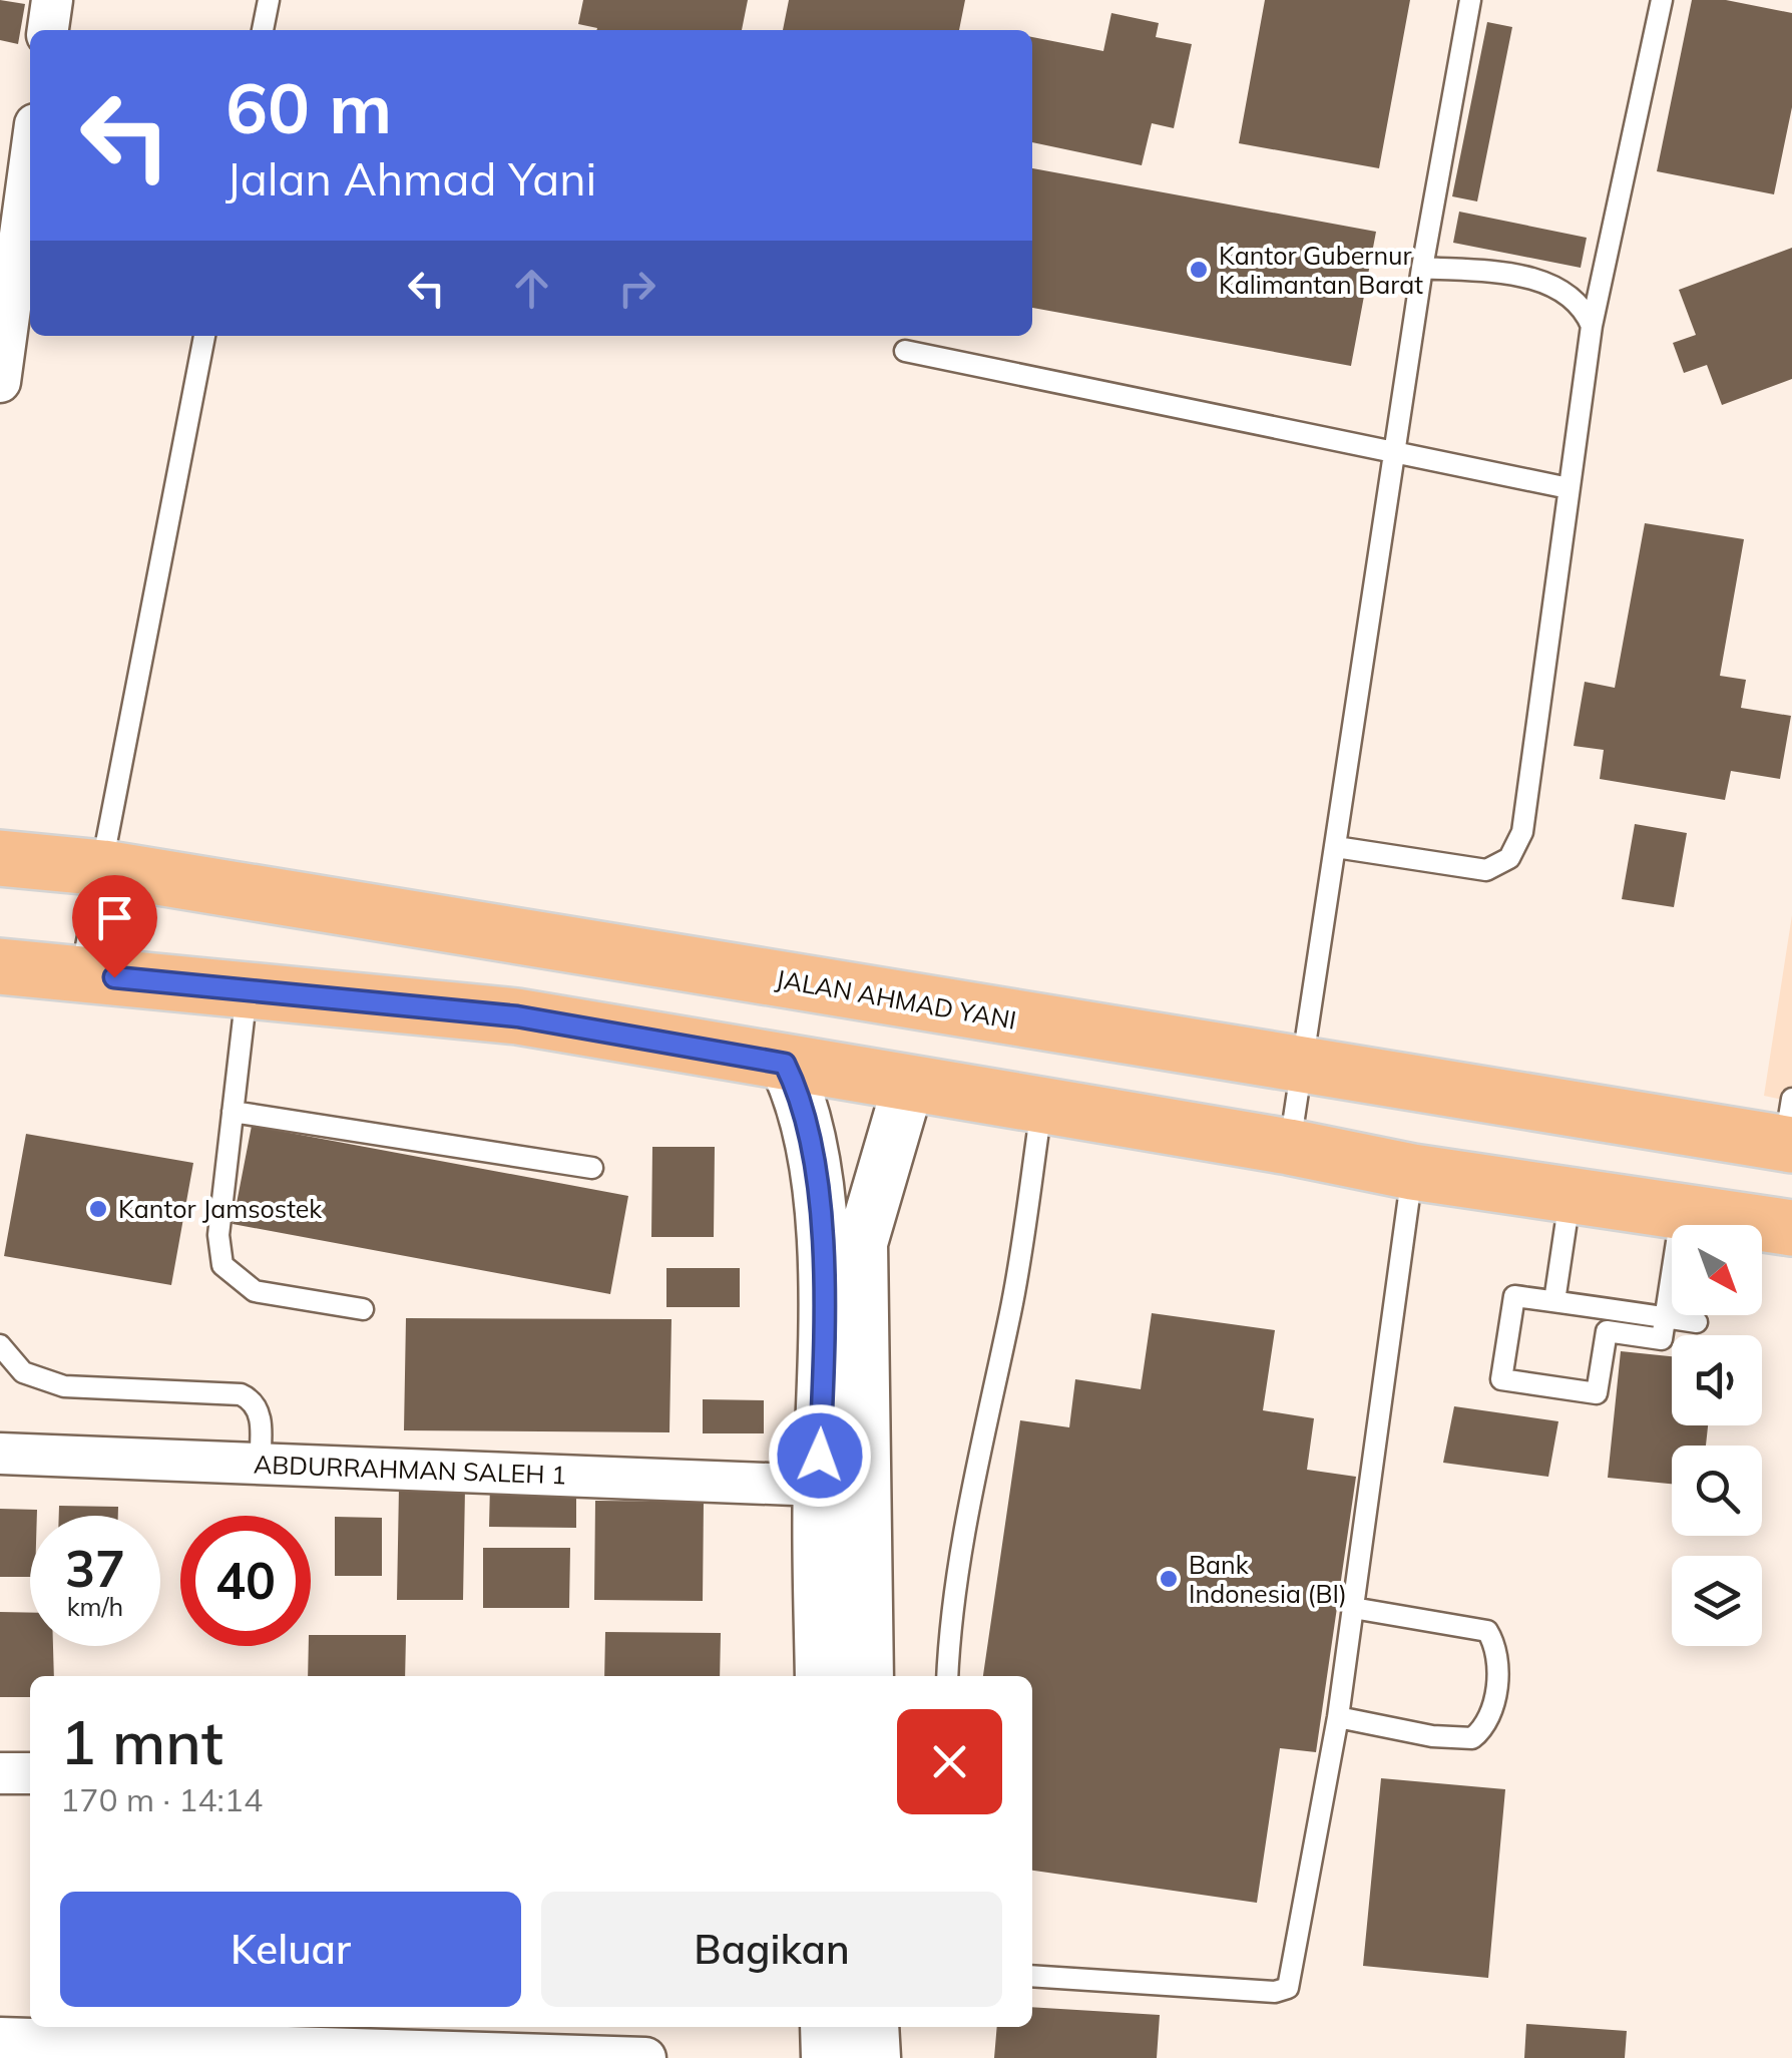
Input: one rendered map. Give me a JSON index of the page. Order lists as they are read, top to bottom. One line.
{"streets":{"highway":["JALAN AHMAD YANI"],"street":["ABDURRAHMAN SALEH 1"]},"places":["Kantor Gubernur Kalimantan Barat","Kantor Jamsostek","Bank Indonesia (BI)"],"north":"bottom right","page":{"turn":["60 m","Jalan Ahmad Yani"],"speed":"37 km/h","limit":"40","heading":["1 mnt","170 m · 14:14"],"buttons":["Keluar","Bagikan"]}}
